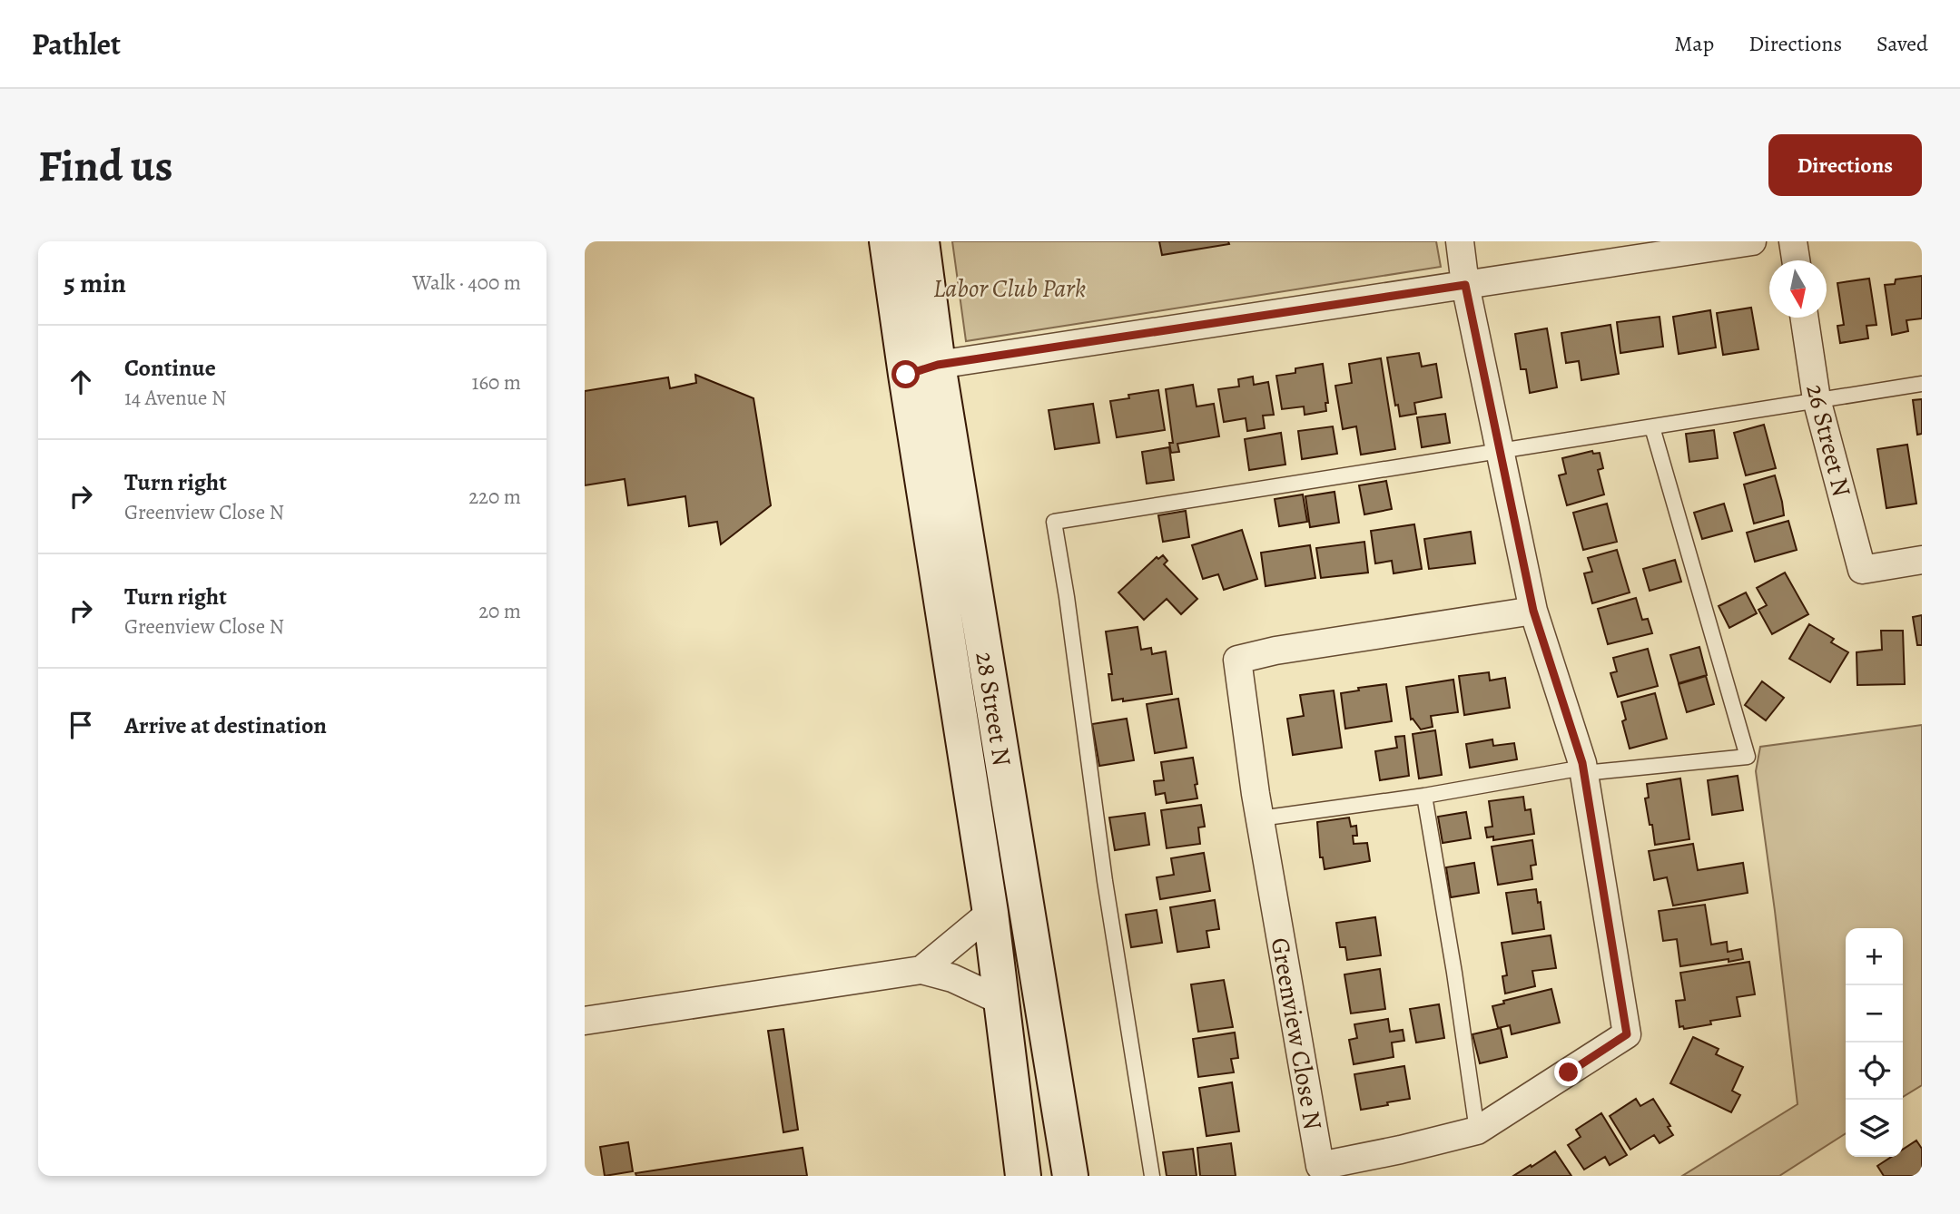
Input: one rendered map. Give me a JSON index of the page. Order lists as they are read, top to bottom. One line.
{"streets":{"main road":["28 Street N"],"street":["26 Street N","Greenview Close N"]},"parks":["Labor Club Park"],"north":"bottom","page":{"header":"Pathlet","nav":["Map","Directions","Saved"],"buttons":"Directions","title":"Find us","heading":["5 min","Walk · 400 m"],"list":[["Continue","14 Avenue N","160 m"],["Turn right","Greenview Close N","220 m"],["Turn right","Greenview Close N","20 m"],"Arrive at destination"],"map_buttons":["+","−"]}}
